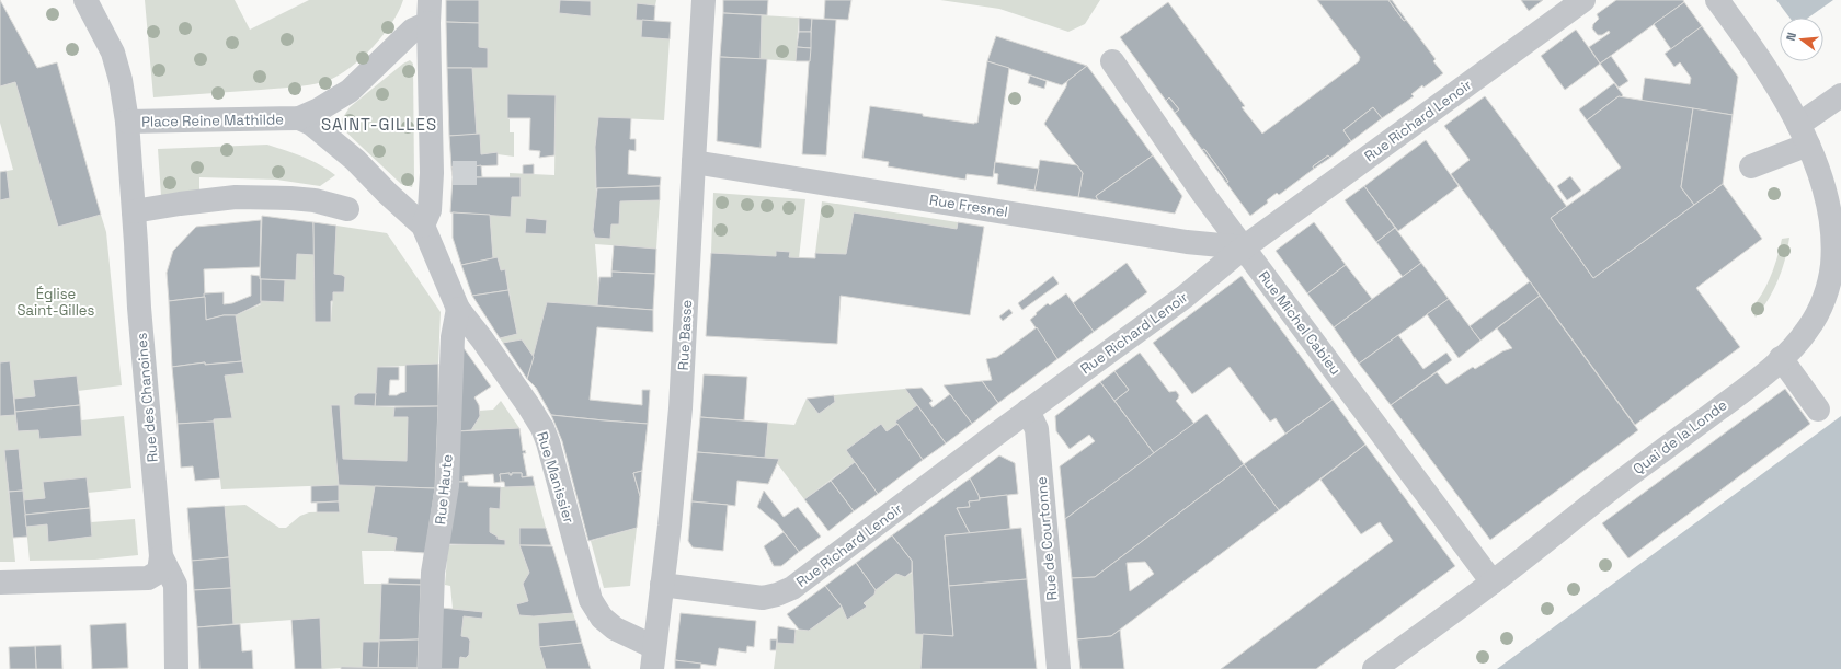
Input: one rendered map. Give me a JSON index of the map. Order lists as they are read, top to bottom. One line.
{"streets":{"street":["Place Reine Mathilde","Rue Richard Lenoir","Rue Fresnel","Rue Michel Cabieu","Rue Basse","Rue des Chanoines","Quai de la Londe","Rue Manissier","Rue Haute","Rue de Courtonne"]},"crossings":[["Place Reine Mathilde","Rue des Chanoines"],["Place Reine Mathilde","Rue Manissier"],["Rue Richard Lenoir","Rue Fresnel"],["Rue Richard Lenoir","Rue Michel Cabieu"],["Rue Richard Lenoir","Rue Basse"],["Rue Richard Lenoir","Rue de Courtonne"],["Rue Fresnel","Rue Michel Cabieu"],["Rue Fresnel","Rue Basse"],["Rue Michel Cabieu","Quai de la Londe"],["Rue Basse","Rue Manissier"],["Rue Manissier","Rue Haute"]],"districts":["SAINT-GILLES"],"parks":["Église Saint-Gilles"],"north":"left"}
